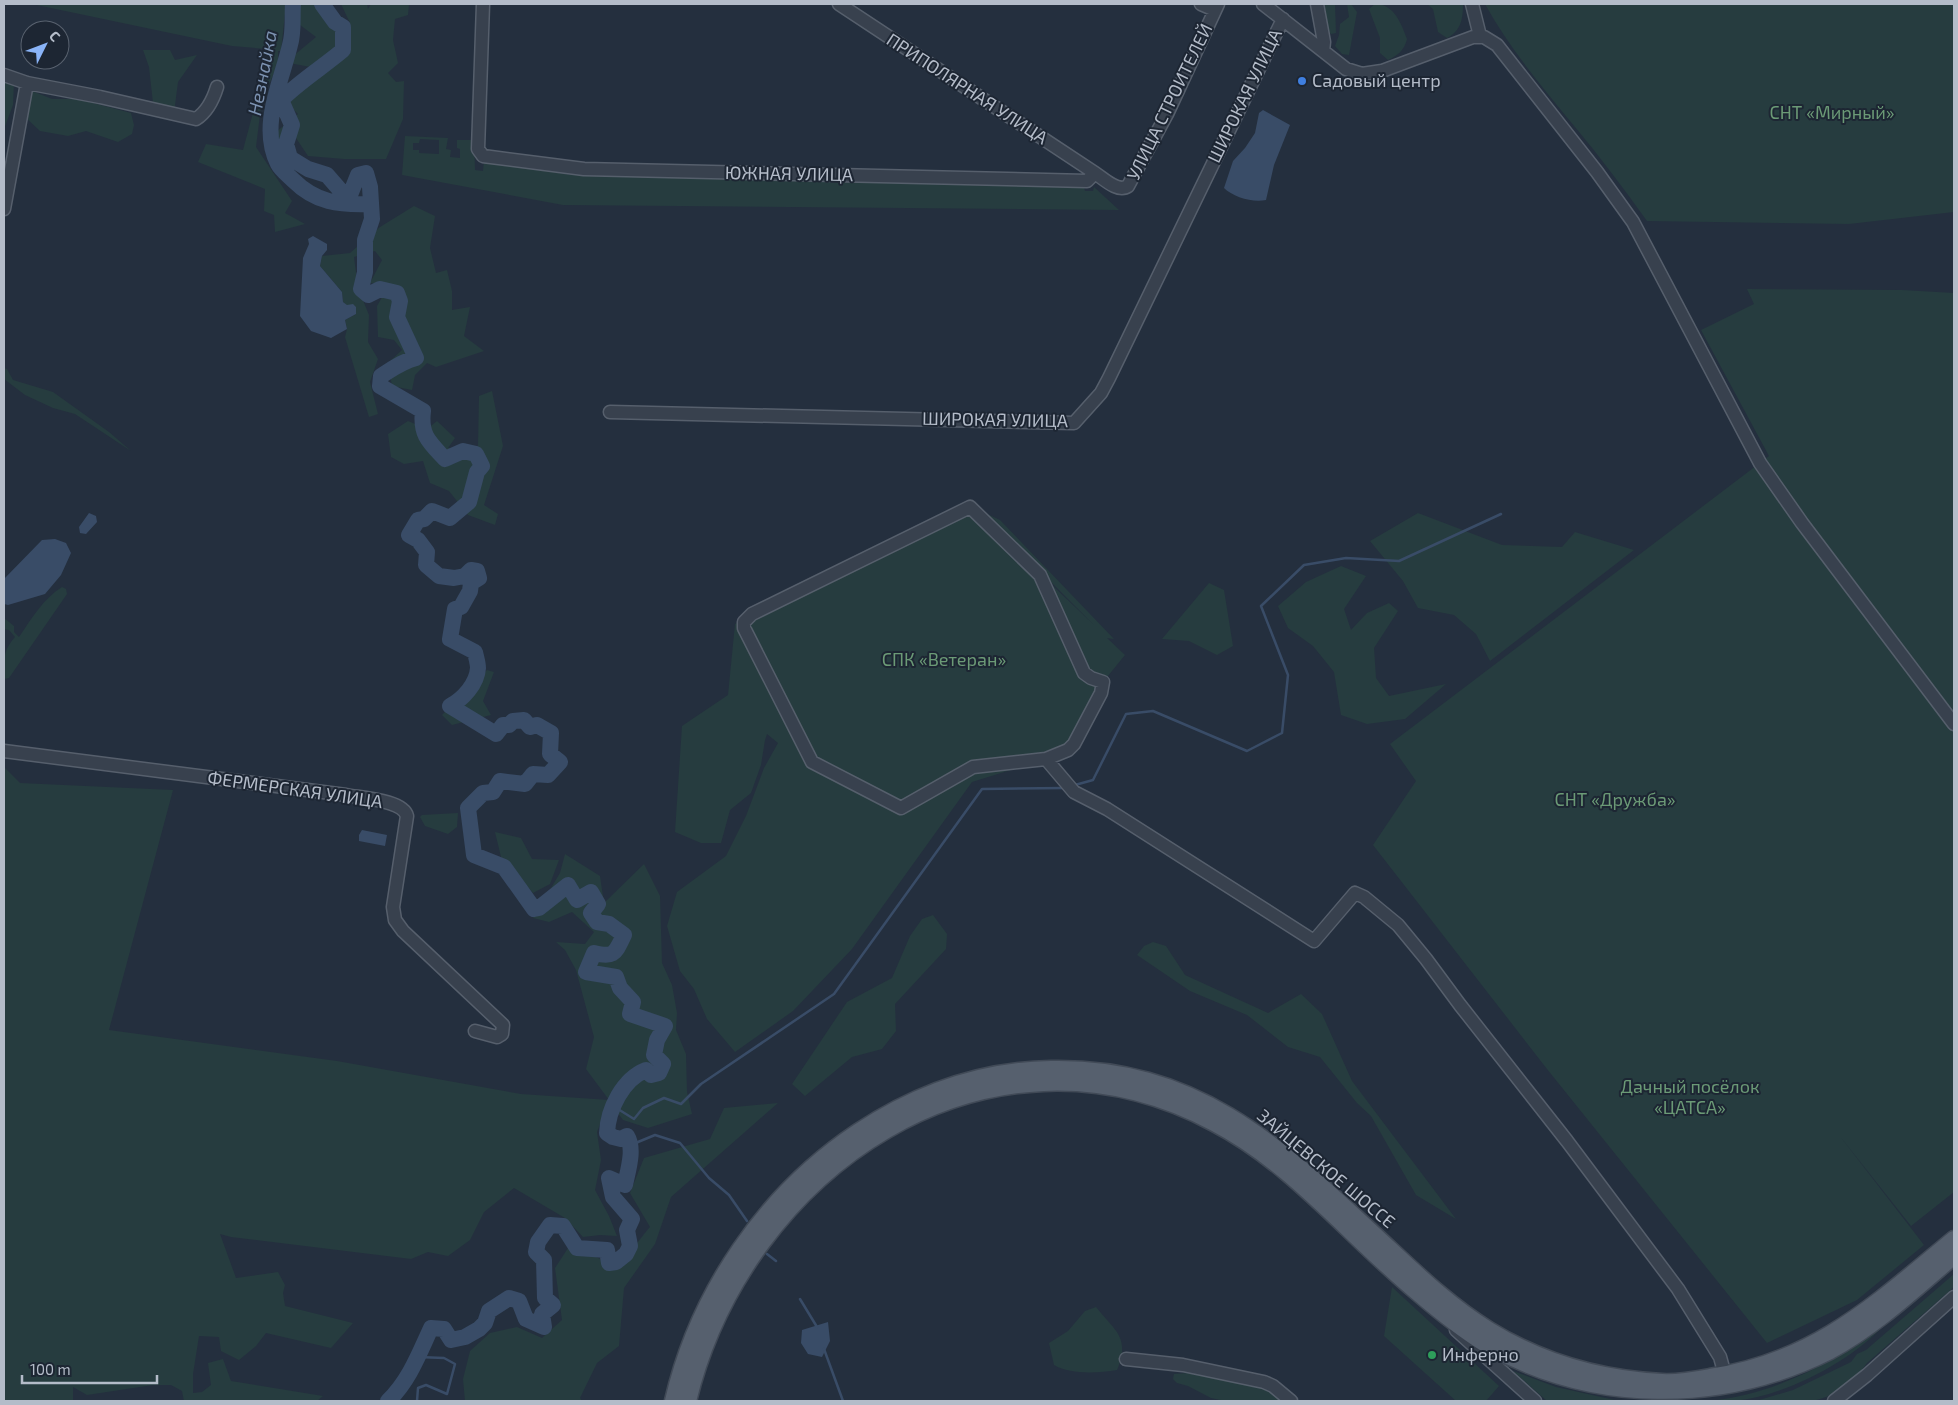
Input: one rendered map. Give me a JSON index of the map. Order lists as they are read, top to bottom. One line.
{"streets":{"main road":["ЗАЙЦЕВСКОЕ ШОССЕ"],"street":["ПРИПОЛЯРНАЯ УЛИЦА","ШИРОКАЯ УЛИЦА","УЛИЦА СТРОИТЕЛЕЙ","ЮЖНАЯ УЛИЦА","ФЕРМЕРСКАЯ УЛИЦА"]},"crossings":[["ПРИПОЛЯРНАЯ УЛИЦА","УЛИЦА СТРОИТЕЛЕЙ"],["ПРИПОЛЯРНАЯ УЛИЦА","ЮЖНАЯ УЛИЦА"],["УЛИЦА СТРОИТЕЛЕЙ","ЮЖНАЯ УЛИЦА"]],"water":["Незнайка"],"parks":["СНТ «Мирный»","СПК «Ветеран»","СНТ «Дружба»","Дачный посёлок «ЦАТСА»"],"places":["Садовый центр","Инферно"],"scale_bar":"100 m","north":"top right"}
